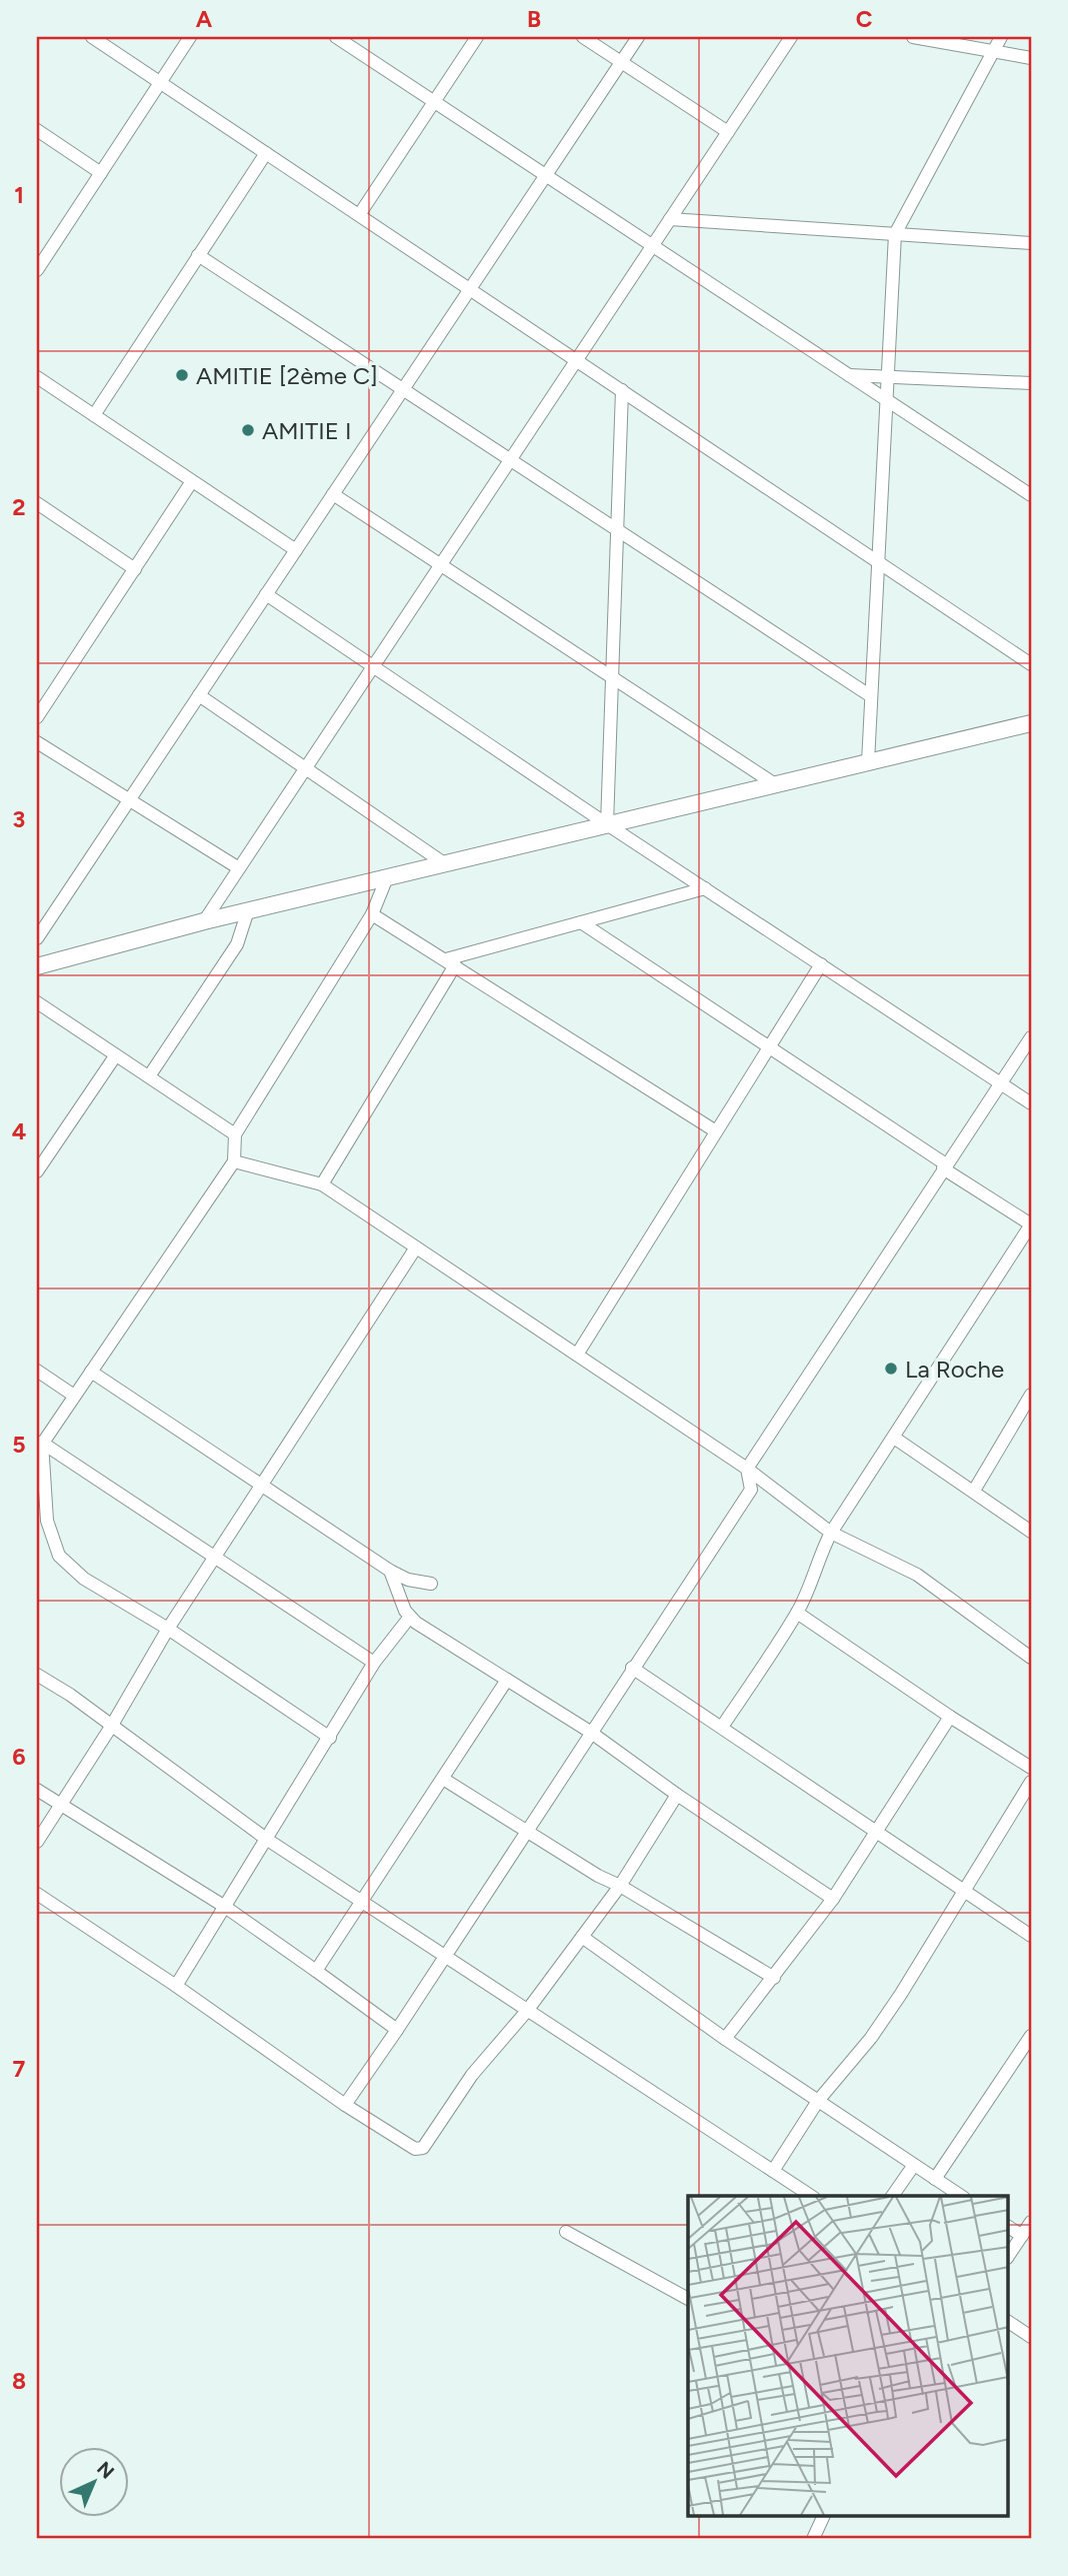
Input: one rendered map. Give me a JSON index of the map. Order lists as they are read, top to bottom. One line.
{"places":["AMITIE [2ème C]","AMITIE I","La Roche"],"north":"top right","grid":{"columns":["A","B","C"],"rows":["1","2","3","4","5","6","7","8"]}}
